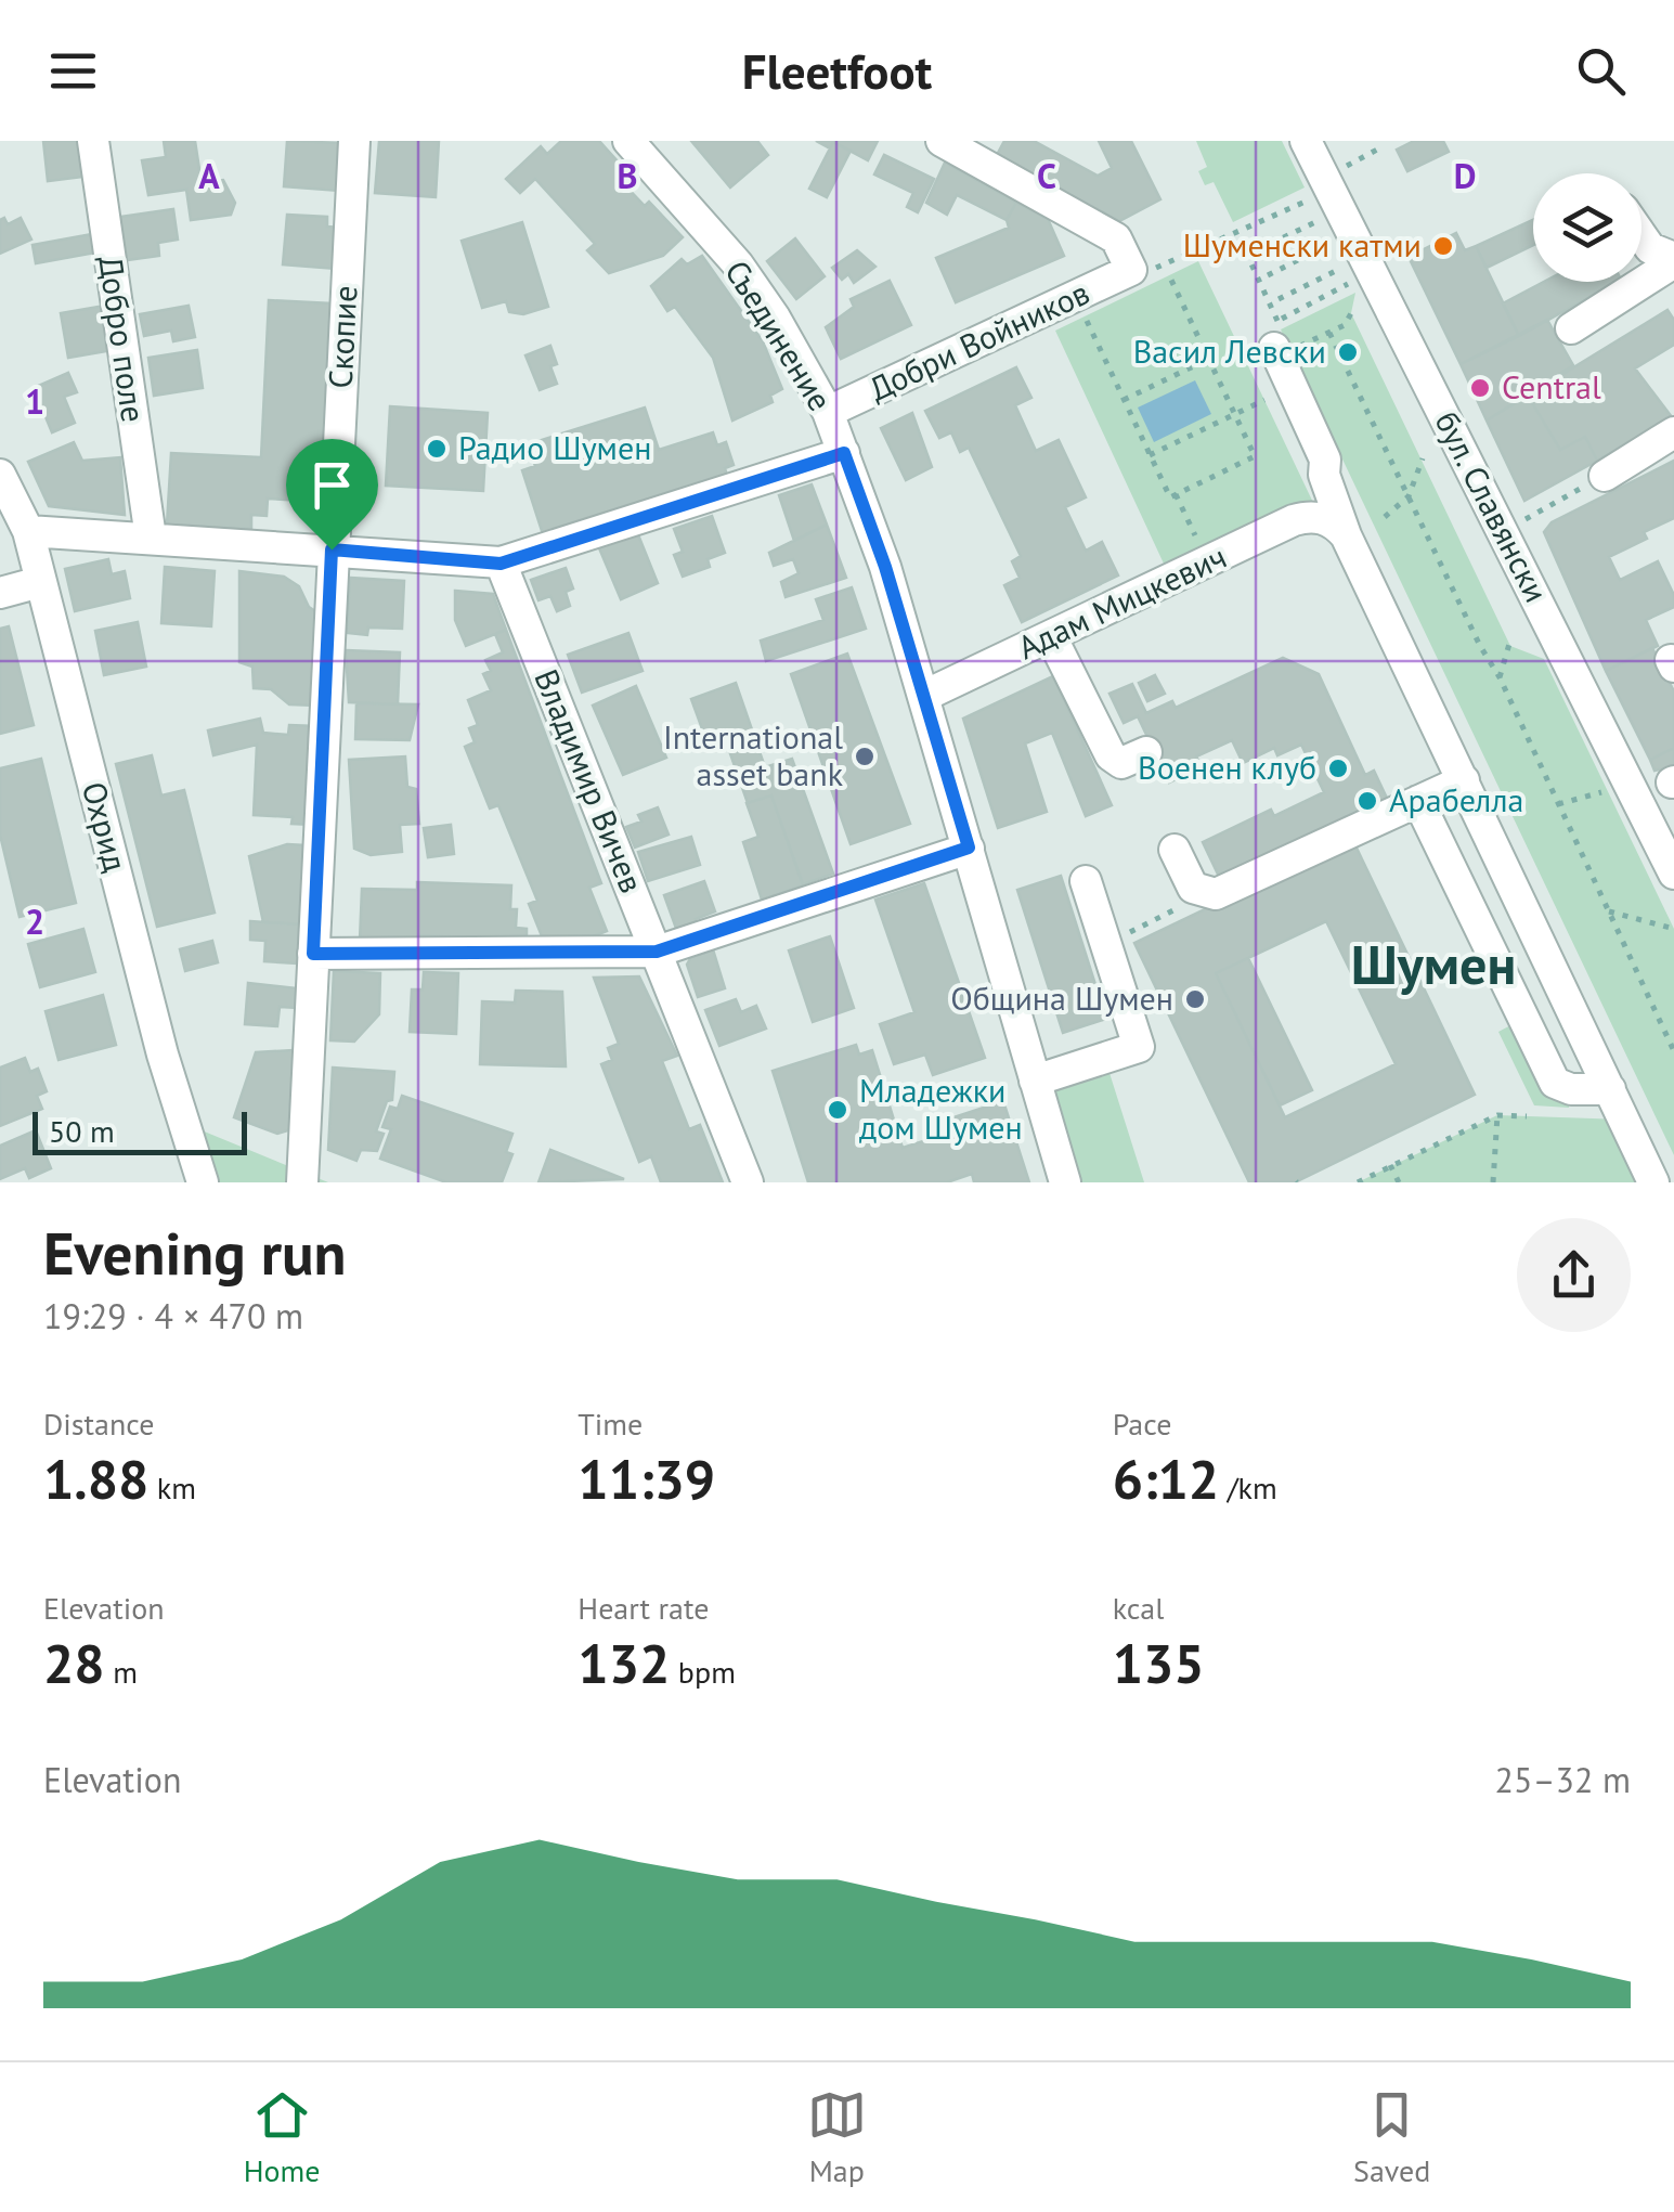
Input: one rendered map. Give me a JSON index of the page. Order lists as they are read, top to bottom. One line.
{"streets":{"street":["Съединение","Скопие","Добро поле","Добри Войников","бул. Славянски","Адам Мицкевич","Владимир Вичев","Охрид"]},"crossings":[["Съединение","Добри Войников"],["Съединение","Адам Мицкевич"]],"districts":["Шумен"],"places":["Шуменски катми","Васил Левски","Central","Радио Шумен","International asset bank","Военен клуб","Арабелла","Община Шумен","Младежки дом Шумен"],"scale_bar":"50 m","page":{"header":"Fleetfoot","scale":"50 m","heading":["Evening run","19:29 · 4 × 470 m"],"stats":[["Distance","1.88 km"],["Time","11:39"],["Pace","6:12 /km"],["Elevation","28 m"],["Heart rate","132 bpm"],["kcal","135"]],"chart":["Elevation","25–32 m"],"tabs":["Home","Map","Saved"]},"grid":{"columns":["A","B","C","D"],"rows":["1","2"]}}
